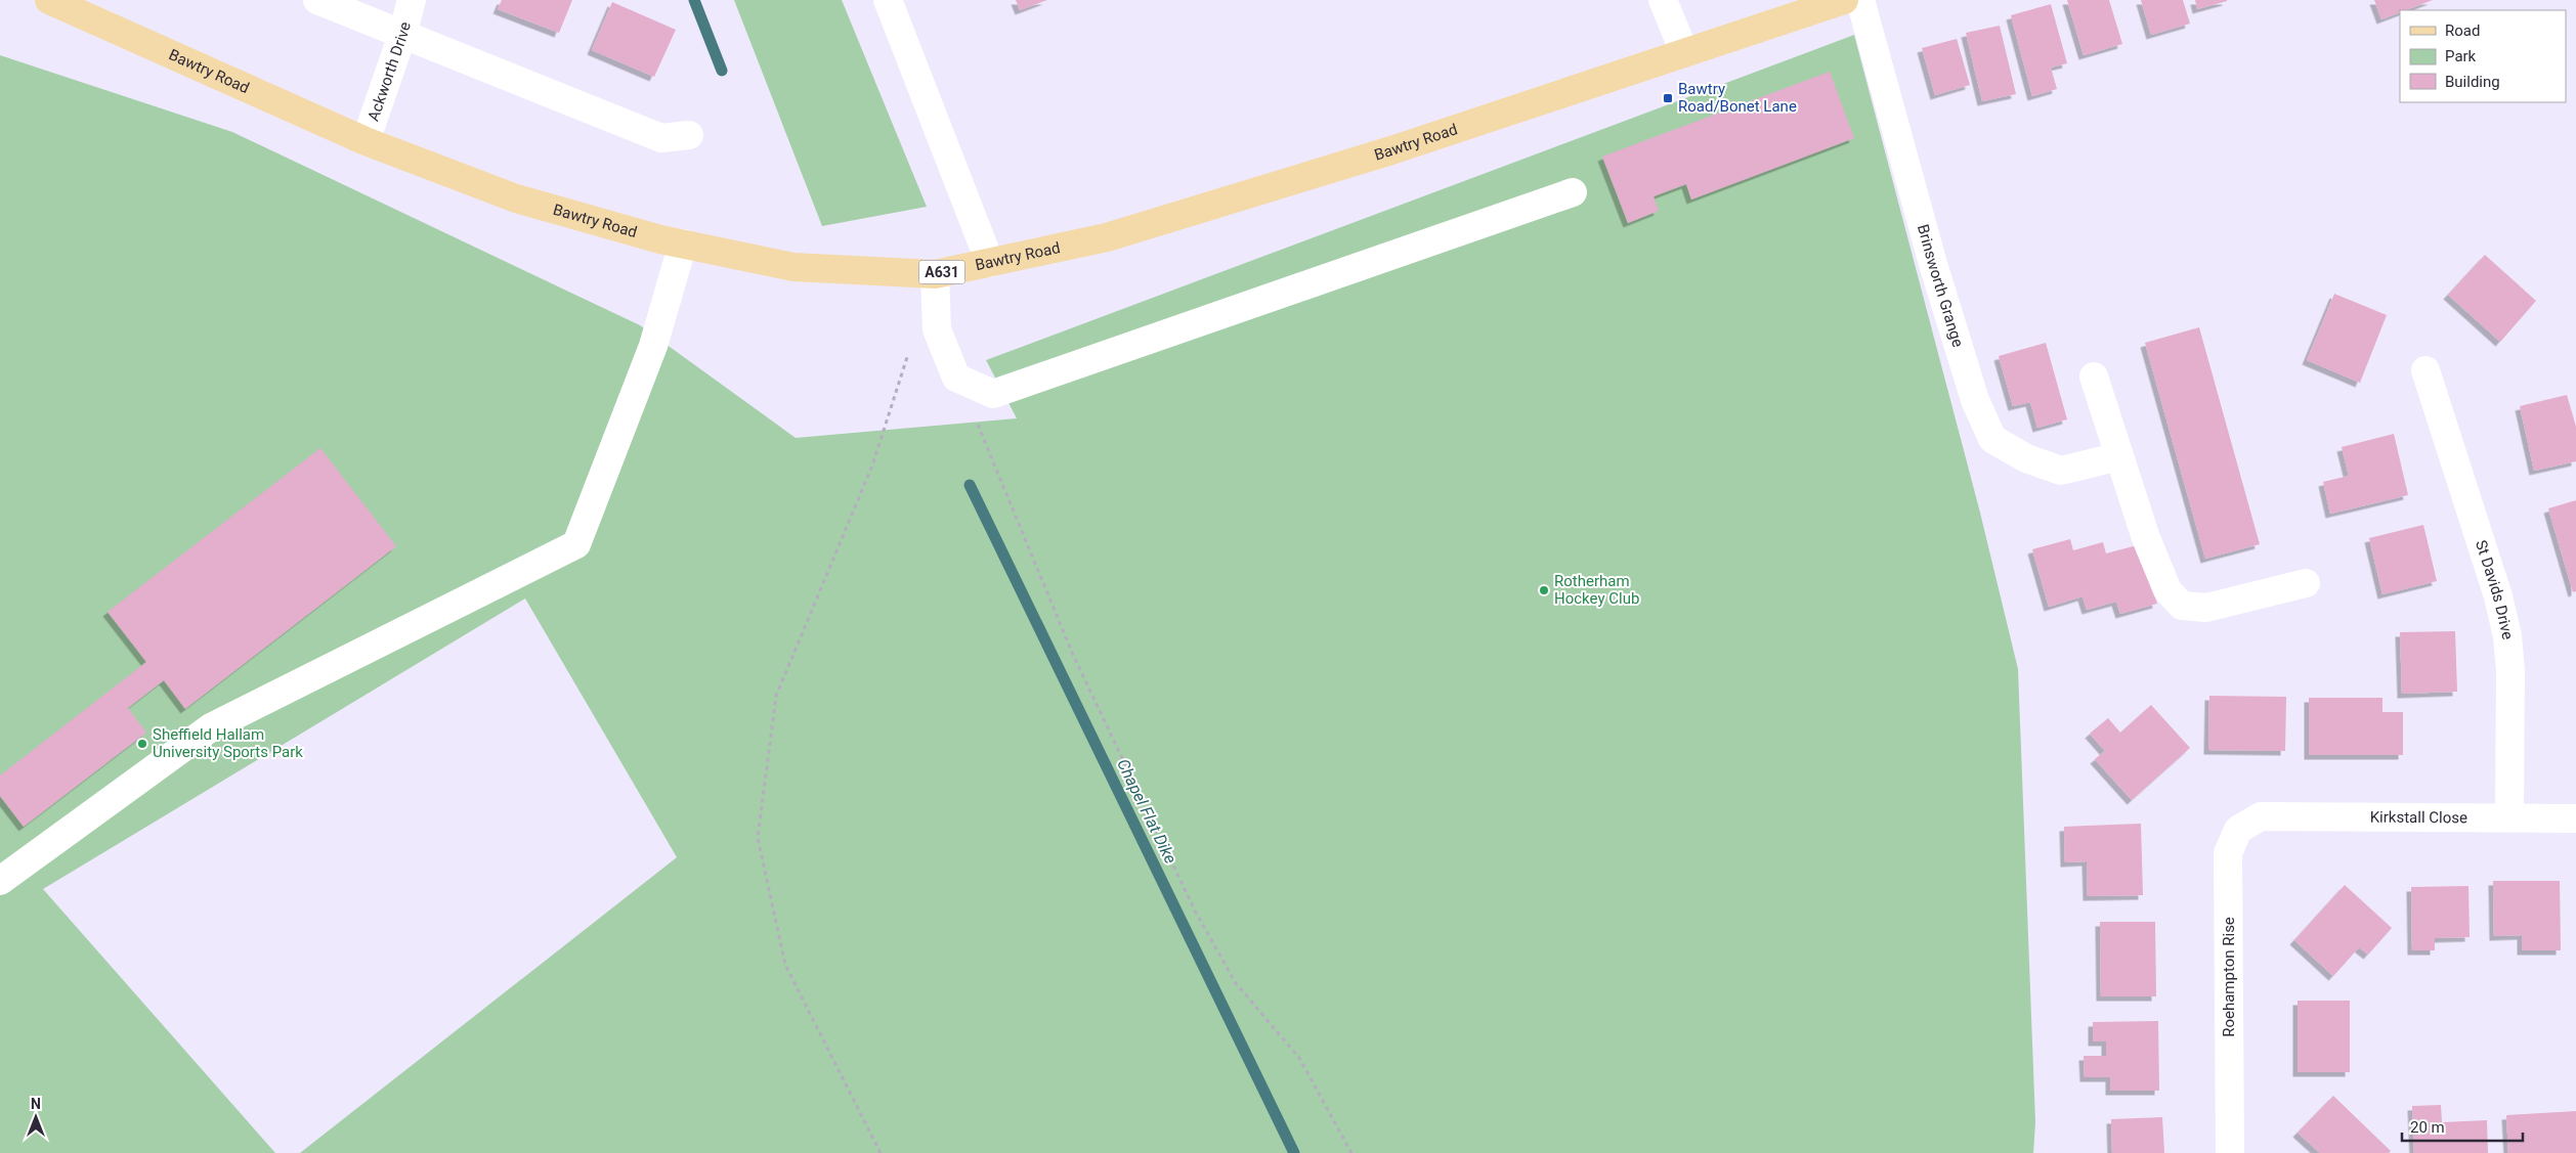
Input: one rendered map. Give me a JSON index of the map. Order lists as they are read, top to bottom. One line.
{"streets":{"main road":["Bawtry Road","A631"],"street":["Ackworth Drive","Brinsworth Grange","St Davids Drive","Kirkstall Close","Roehampton Rise"]},"crossings":[["Bawtry Road","Ackworth Drive"],["St Davids Drive","Kirkstall Close"],["Kirkstall Close","Roehampton Rise"]],"water":["Chapel Flat Dike"],"places":{"transit":["Bawtry Road/Bonet Lane"],"other":["Rotherham Hockey Club","Sheffield Hallam University Sports Park"]},"legend":["Road","Park","Building"],"scale_bar":"20 m","north":"top"}
